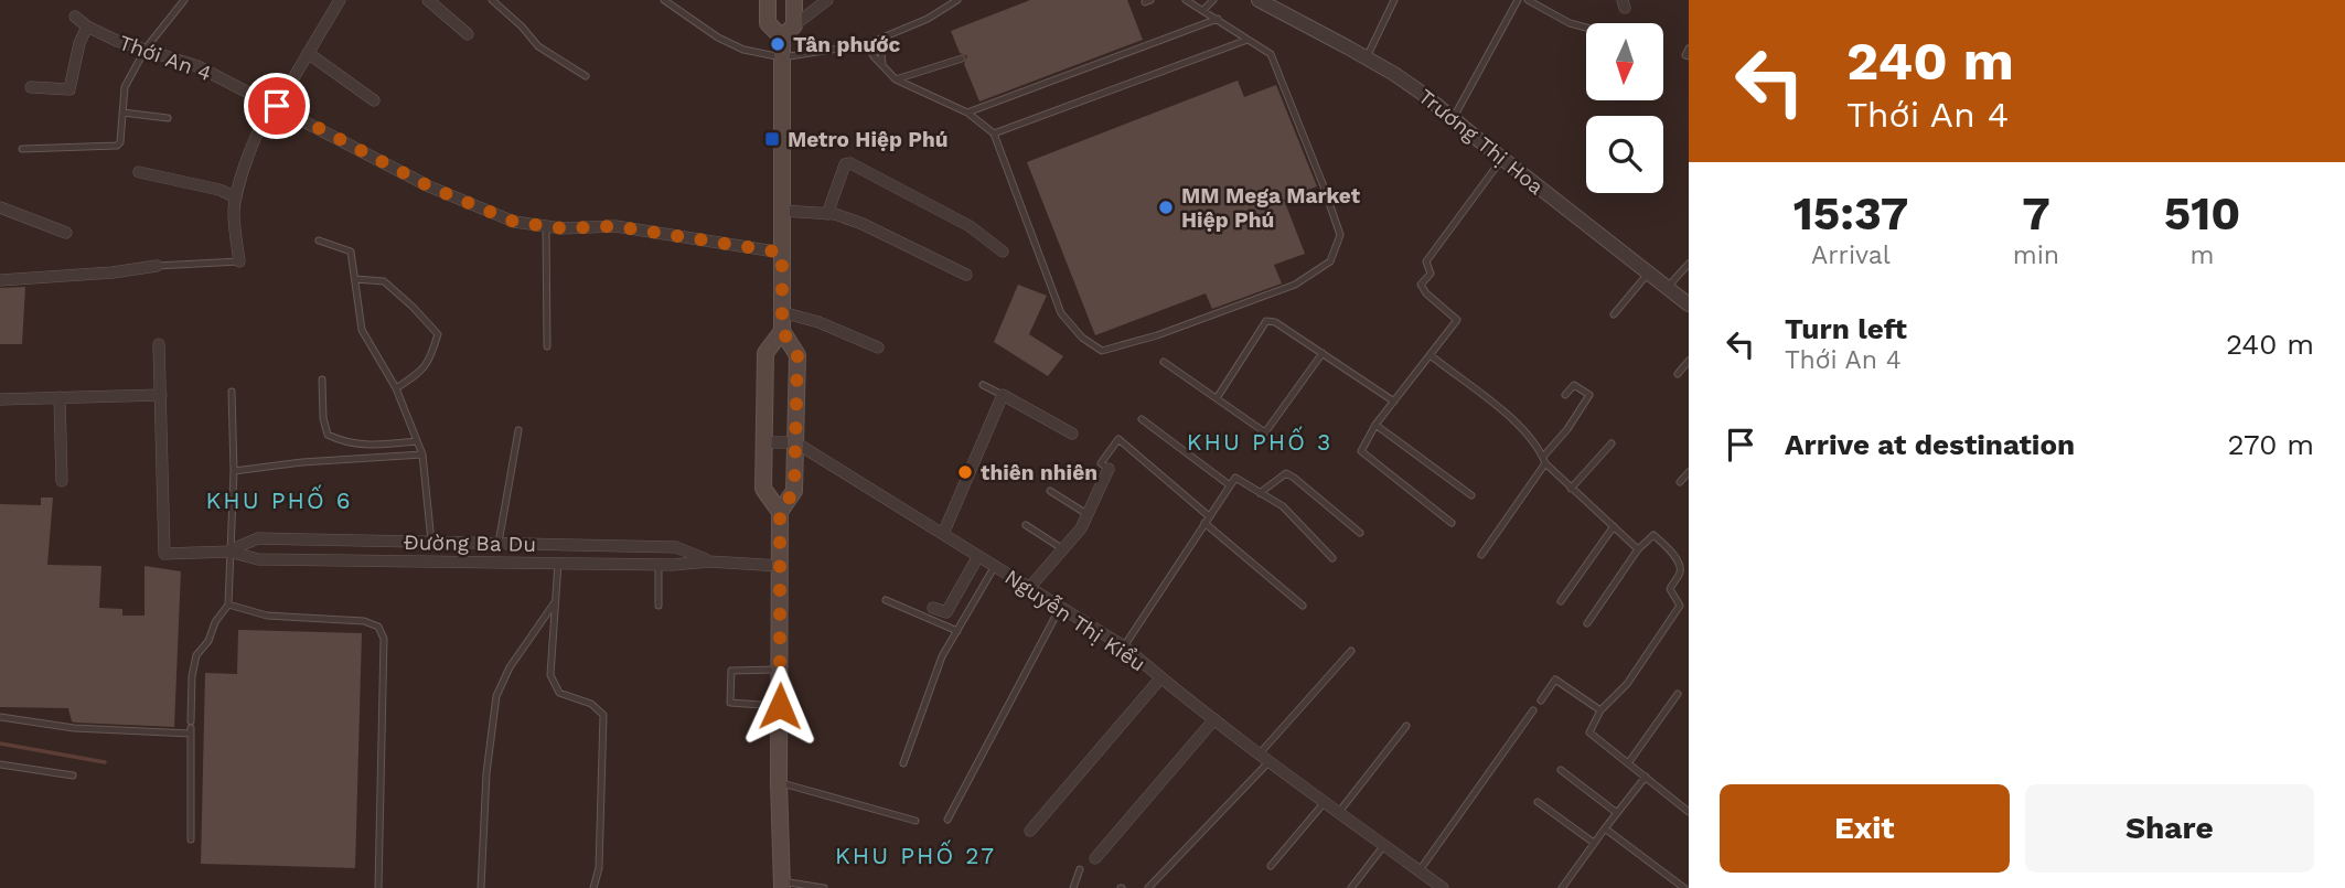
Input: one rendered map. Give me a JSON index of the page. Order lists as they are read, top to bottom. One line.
{"streets":{"street":["Thới An 4","Trương Thị Hoa","Đường Ba Du","Nguyễn Thị Kiểu"]},"districts":["KHU PHỐ 3","KHU PHỐ 6","KHU PHỐ 27"],"places":{"other":["Tân phước","MM Mega Market Hiệp Phú","thiên nhiên"],"transit":["Metro Hiệp Phú"]},"north":"bottom","page":{"turn":["240 m","Thới An 4"],"eta":["15:37","Arrival","7","min","510","m"],"list":[{"name":"Turn left","note":"Thới An 4","value":"240 m"},{"name":"Arrive at destination","value":"270 m"}],"buttons":["Exit","Share"]}}
